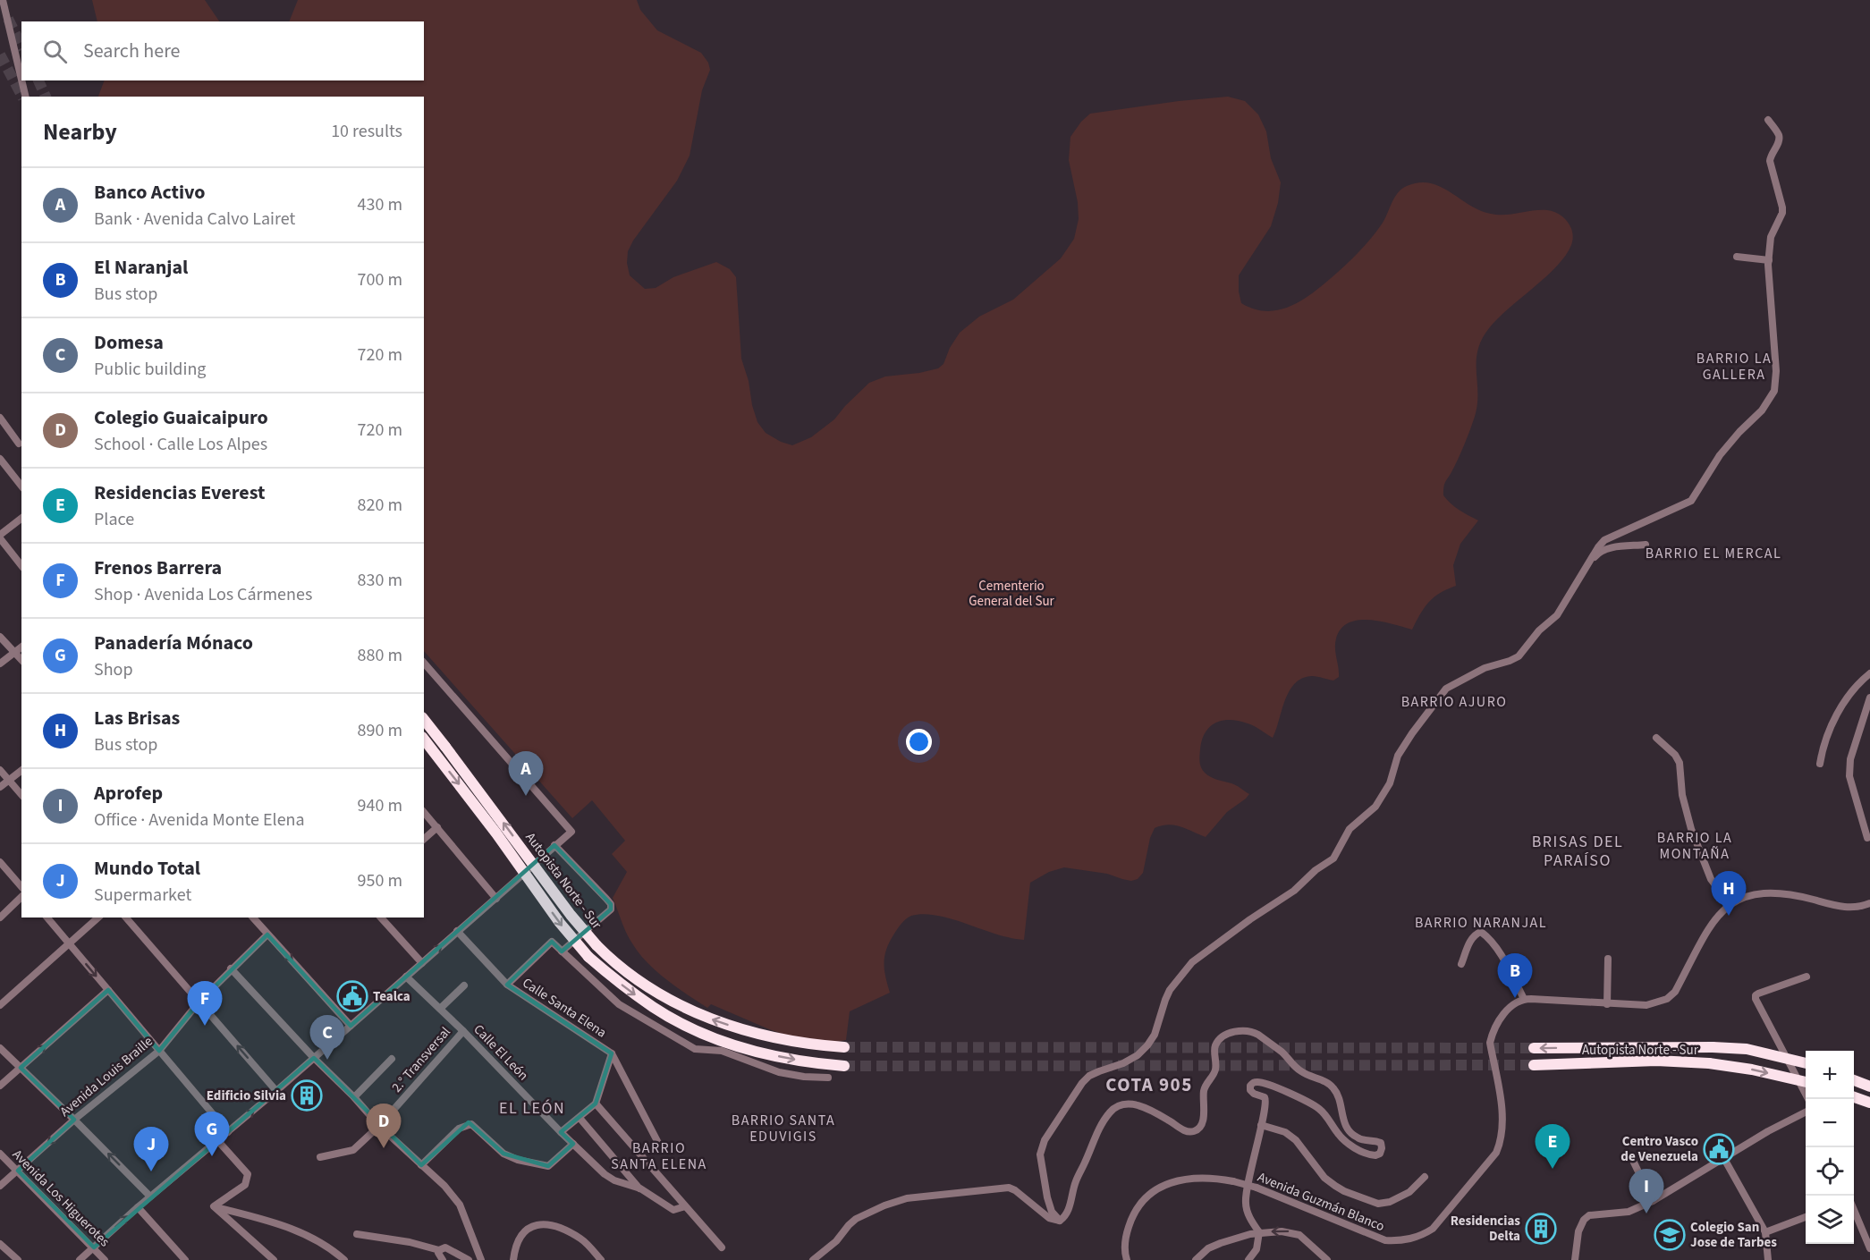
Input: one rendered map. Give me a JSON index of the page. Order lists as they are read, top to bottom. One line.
{"streets":{"highway":["Autopista Norte - Sur"],"street":["Calle Santa Elena","Calle El León","2.° Transversal","Avenida Louis Braille","Avenida Los Higuerotes","Avenida Guzmán Blanco"]},"crossings":[["Calle El León","2.° Transversal"],["Avenida Louis Braille","Avenida Los Higuerotes"]],"districts":["BARRIO LA GALLERA","BARRIO EL MERCAL","BARRIO AJURO","BARRIO LA MONTAÑA","BRISAS DEL PARAÍSO","BARRIO NARANJAL","COTA 905","EL LEÓN","BARRIO SANTA EDUVIGIS","BARRIO SANTA ELENA"],"parks":["Cementerio General del Sur"],"places":{"public building":["Tealca","Centro Vasco de Venezuela"],"building":["Edificio Silvia","Residencias Delta"],"school or university":["Colegio San Jose de Tarbes"]},"page":{"search":"Search here","heading":["Nearby","10 results"],"list":[{"mark":"A","name":"Banco Activo","note":"Bank · Avenida Calvo Lairet","value":"430 m"},{"mark":"B","name":"El Naranjal","note":"Bus stop","value":"700 m"},{"mark":"C","name":"Domesa","note":"Public building","value":"720 m"},{"mark":"D","name":"Colegio Guaicaipuro","note":"School · Calle Los Alpes","value":"720 m"},{"mark":"E","name":"Residencias Everest","note":"Place","value":"820 m"},{"mark":"F","name":"Frenos Barrera","note":"Shop · Avenida Los Cármenes","value":"830 m"},{"mark":"G","name":"Panadería Mónaco","note":"Shop","value":"880 m"},{"mark":"H","name":"Las Brisas","note":"Bus stop","value":"890 m"},{"mark":"I","name":"Aprofep","note":"Office · Avenida Monte Elena","value":"940 m"},{"mark":"J","name":"Mundo Total","note":"Supermarket","value":"950 m"}],"pins":["A","H","B","F","C","D","G","E","J","I"],"map_buttons":["+","−"]}}
